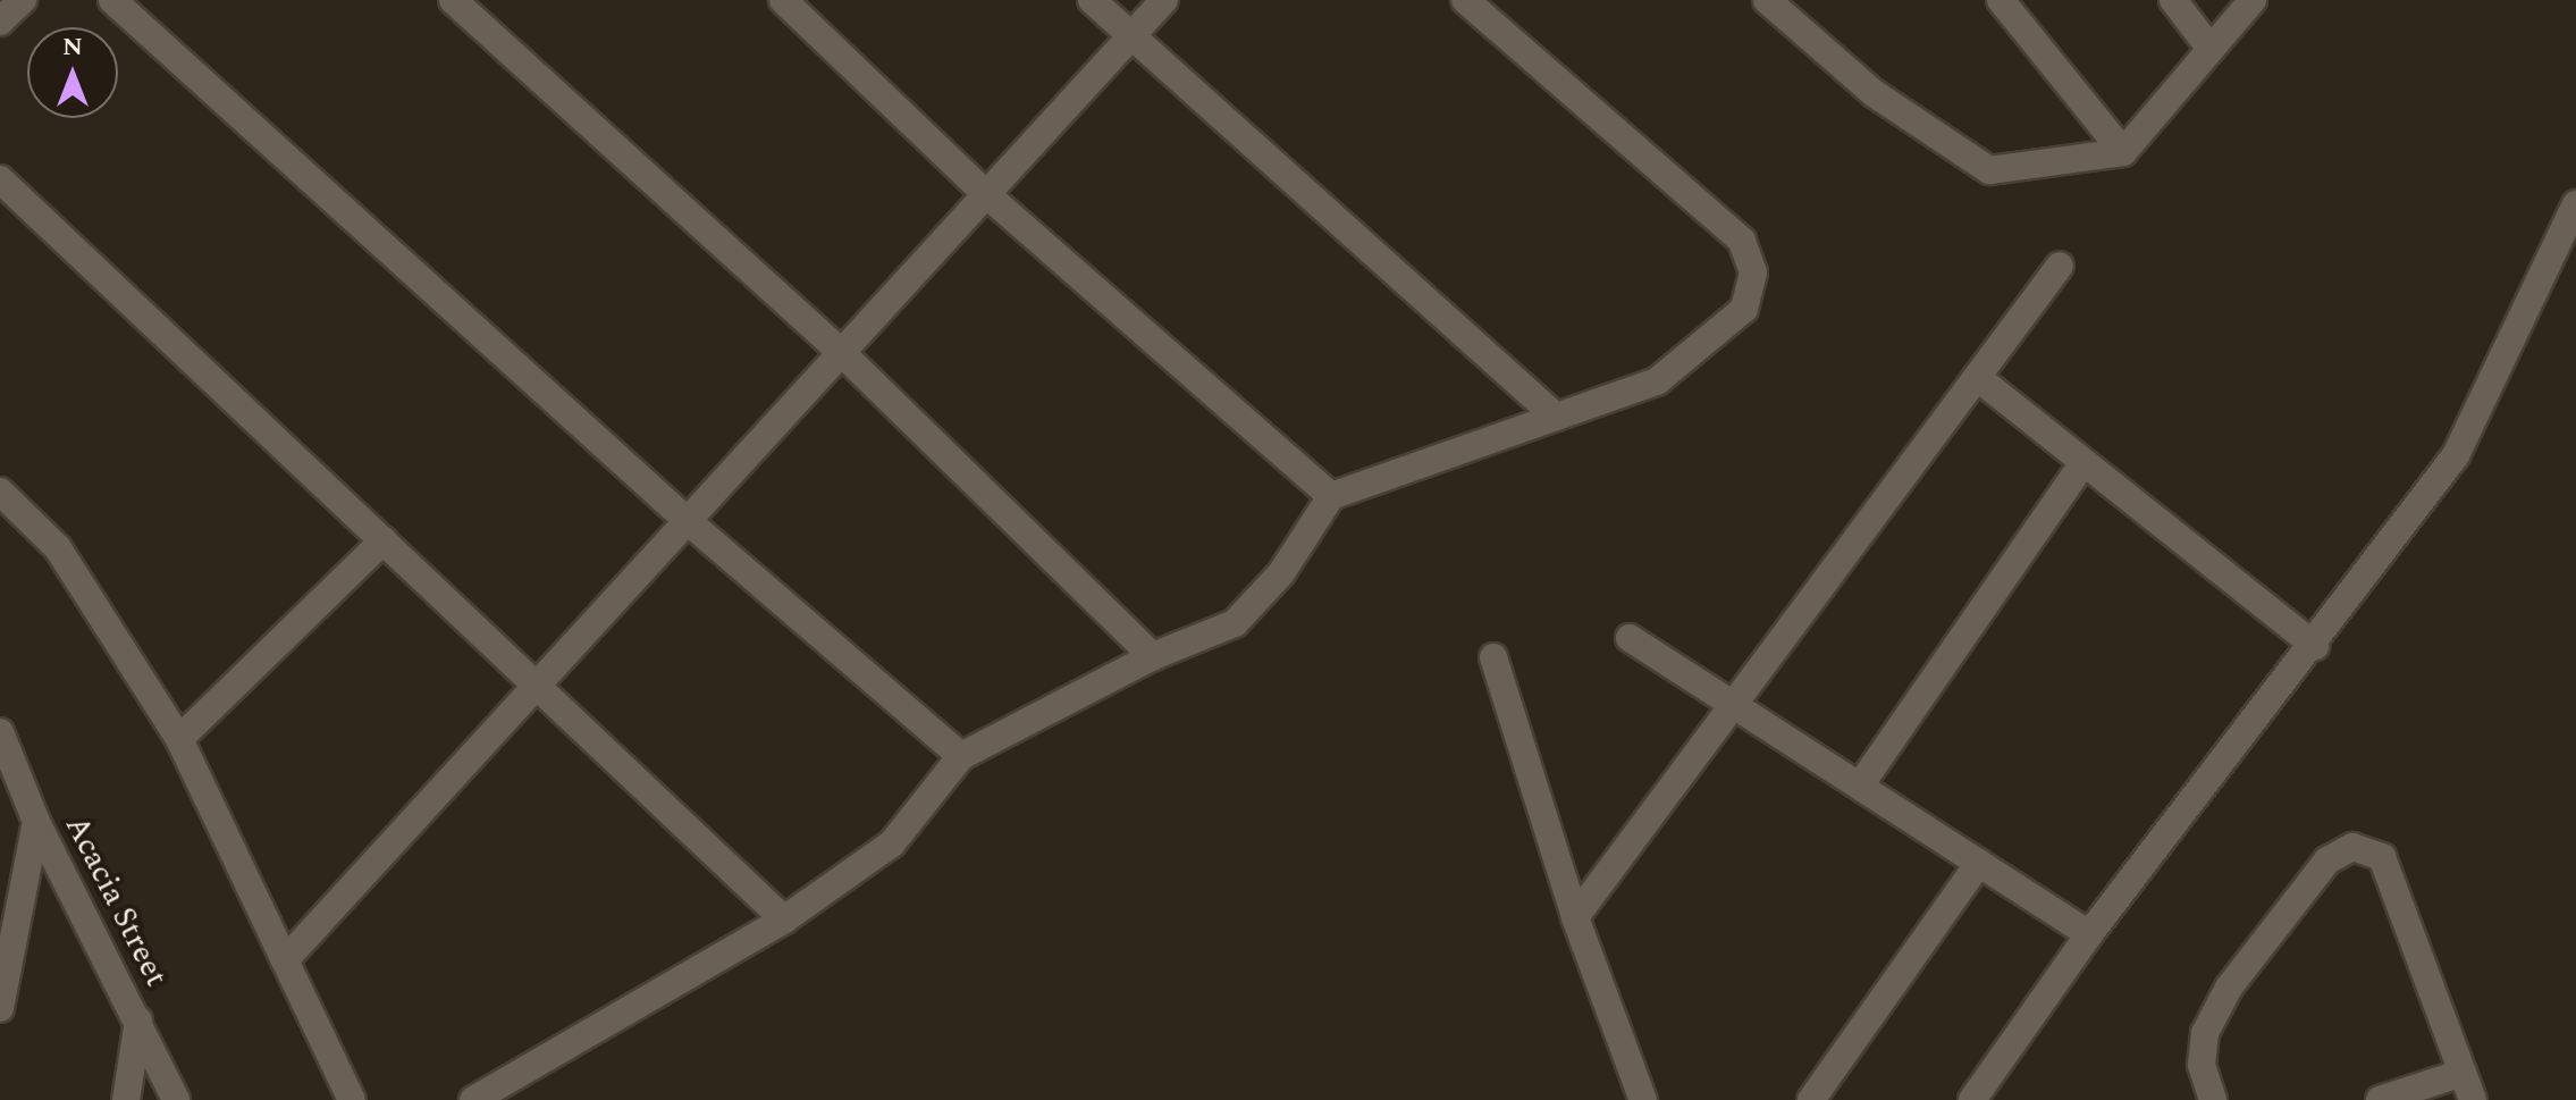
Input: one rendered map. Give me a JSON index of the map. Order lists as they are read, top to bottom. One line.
{"streets":{"street":["Acacia Street"]},"north":"top"}
